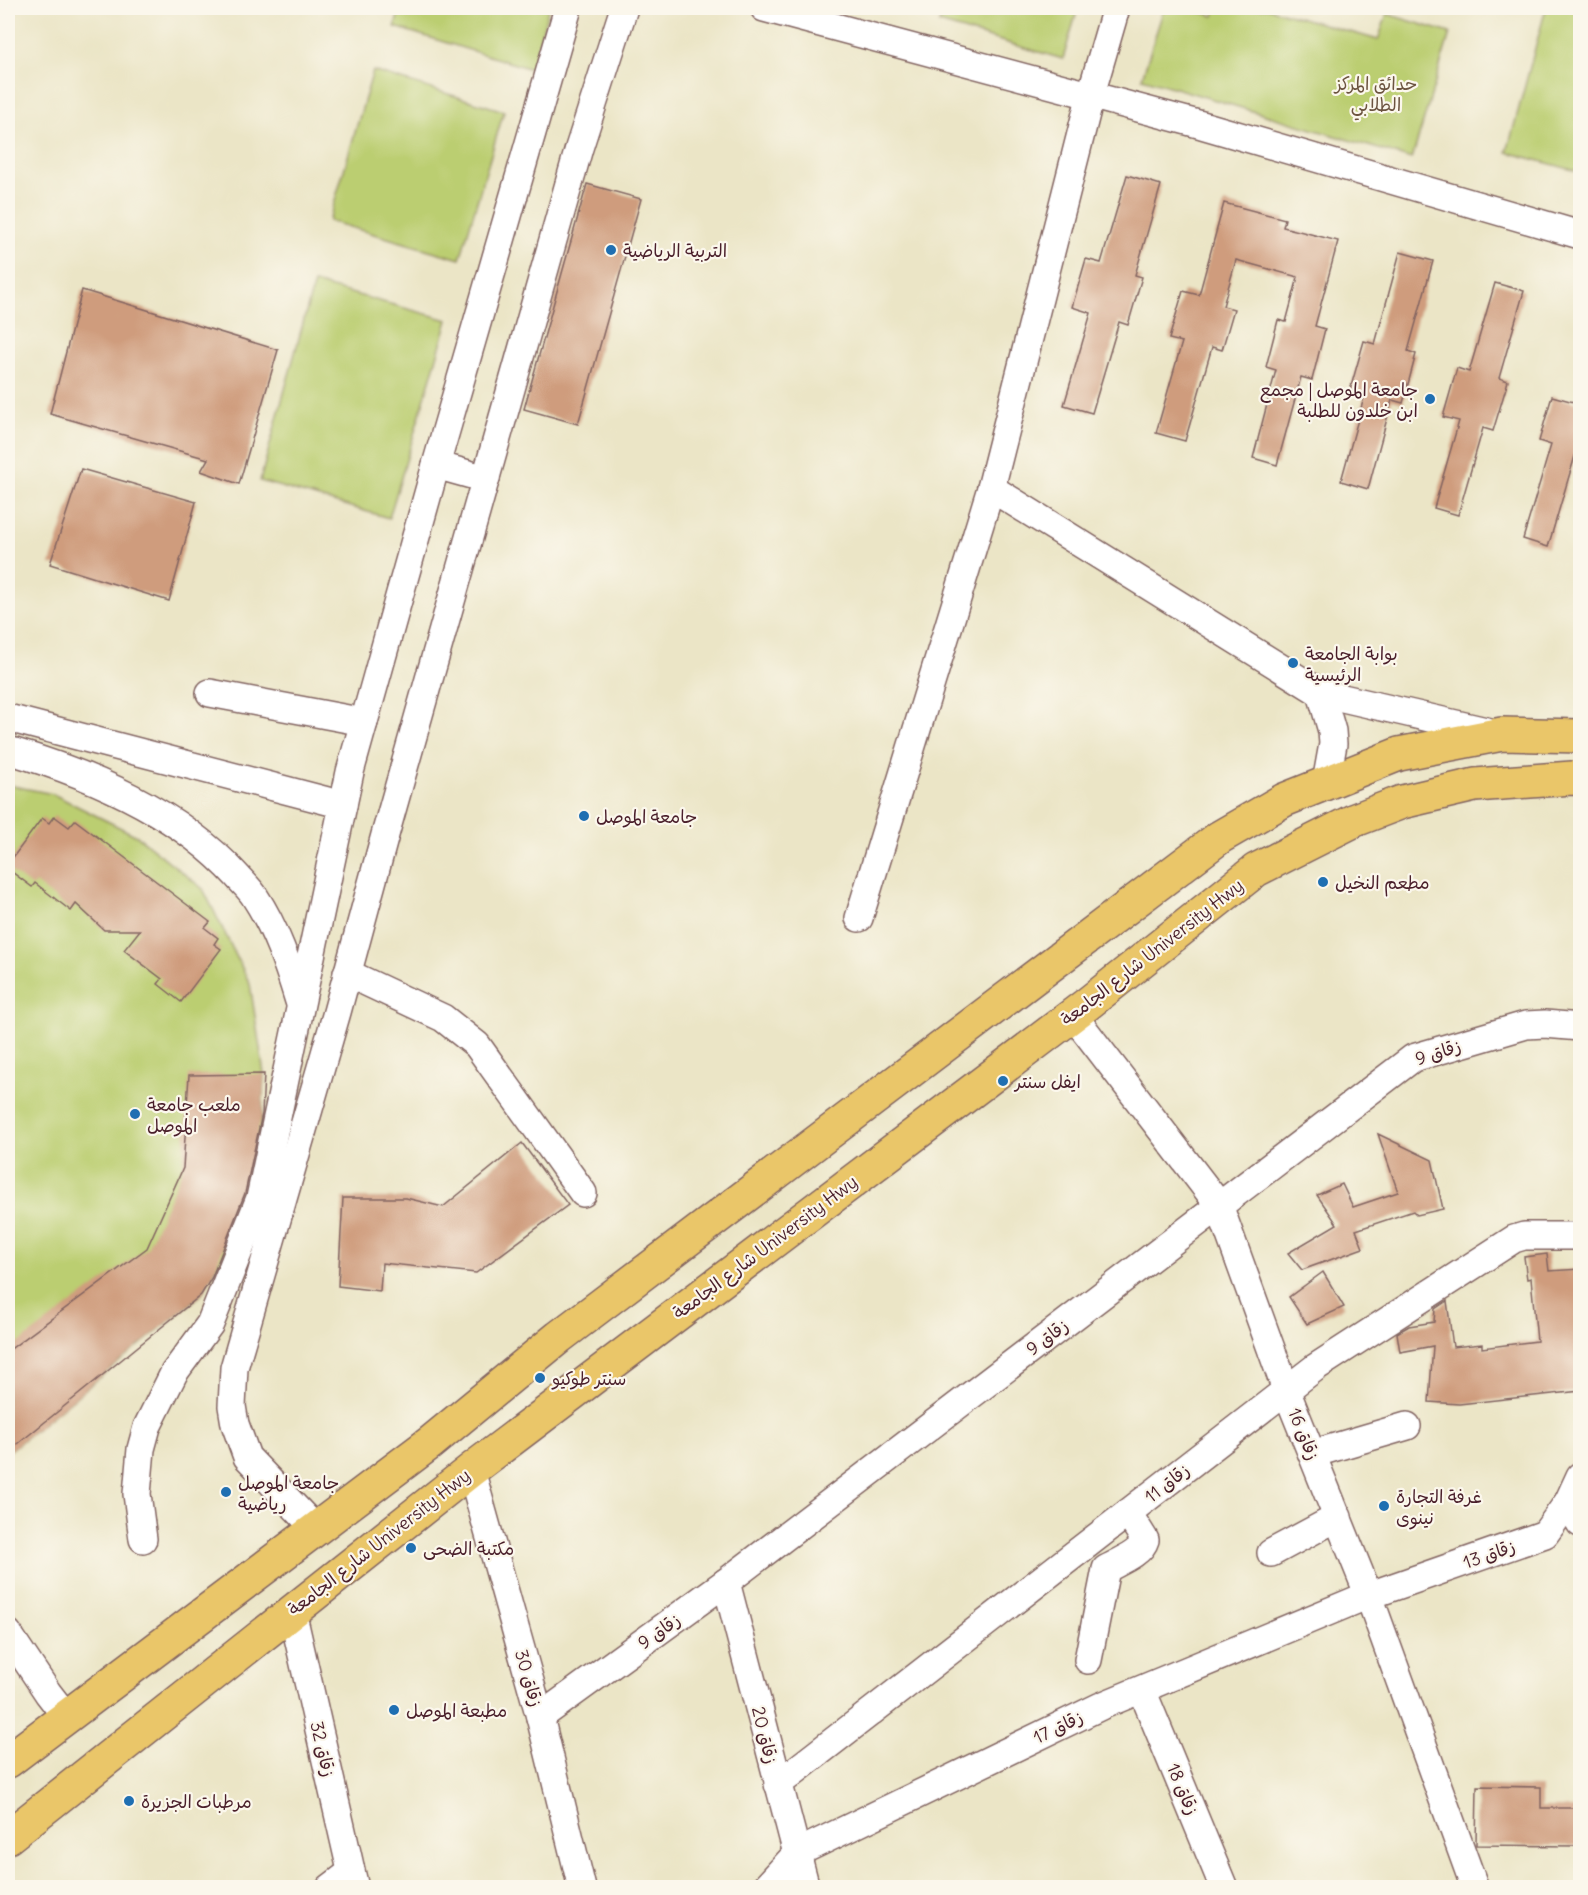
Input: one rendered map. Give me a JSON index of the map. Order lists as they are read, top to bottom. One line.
{"streets":{"main road":["شارع الجامعة University Hwy"],"street":["زقاق 9","زقاق 16","زقاق 11","زقاق 13","زقاق 30","زقاق 17","زقاق 20","زقاق 32","زقاق 18"]},"crossings":[["شارع الجامعة University Hwy","زقاق 16"],["شارع الجامعة University Hwy","زقاق 30"],["شارع الجامعة University Hwy","زقاق 32"],["زقاق 9","زقاق 16"],["زقاق 9","زقاق 30"],["زقاق 9","زقاق 20"],["زقاق 16","زقاق 11"],["زقاق 16","زقاق 13"],["زقاق 16","زقاق 17"],["زقاق 11","زقاق 20"],["زقاق 13","زقاق 17"],["زقاق 17","زقاق 20"],["زقاق 17","زقاق 18"]],"parks":["حدائق المركز الطلابي"],"places":["التربية الرياضية","جامعة الموصل | مجمع ابن خلدون للطلبة","بوابة الجامعة الرئيسية","جامعة الموصل","مطعم النخيل","ايفل سنتر","ملعب جامعة الموصل","سنتر طوكيو","جامعة الموصل رياضية","غرفة التجارة نينوى","مكتبة الضحى","مطبعة الموصل","مرطبات الجزيرة"]}
